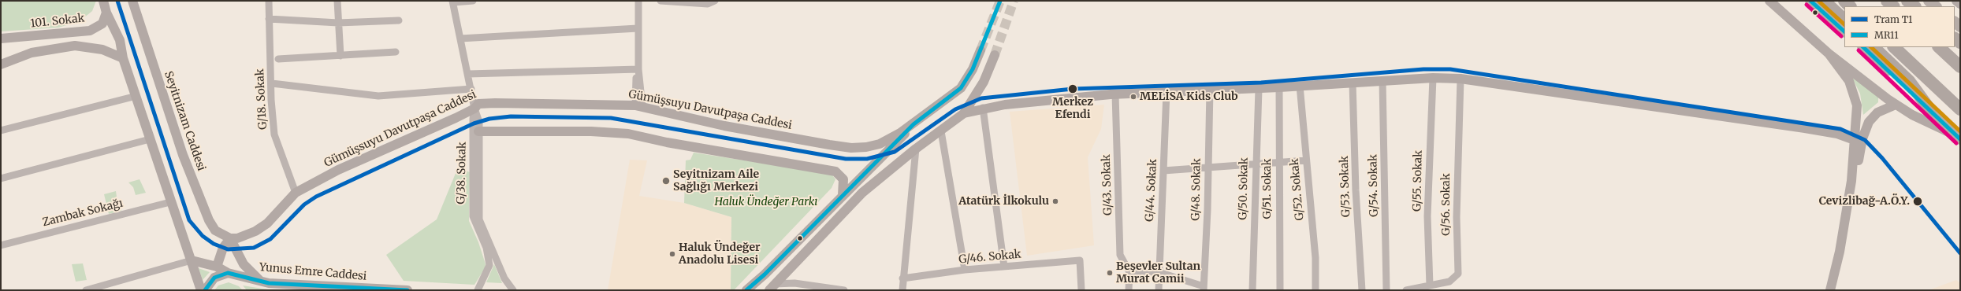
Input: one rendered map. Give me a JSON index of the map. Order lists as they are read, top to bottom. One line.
{"streets":{"main road":["101. Sokak","Gümüşsuyu Davutpaşa Caddesi","Seyitnizam Caddesi","Yunus Emre Caddesi"],"street":["G/18. Sokak","G/38. Sokak","G/55. Sokak","G/43. Sokak","G/54. Sokak","G/53. Sokak","G/50. Sokak","G/51. Sokak","G/48. Sokak","G/52. Sokak","G/44. Sokak","G/56. Sokak","Zambak Sokağı","G/46. Sokak"]},"crossings":[["G/18. Sokak","Gümüşsuyu Davutpaşa Caddesi"],["Gümüşsuyu Davutpaşa Caddesi","Seyitnizam Caddesi"],["Gümüşsuyu Davutpaşa Caddesi","G/38. Sokak"],["G/55. Sokak","G/56. Sokak"]],"parks":["Haluk Ündeğer Parkı"],"places":["Merkez Efendi","MELİSA Kids Club","Seyitnizam Aile Sağlığı Merkezi","Atatürk İlkokulu","Cevizlibağ-A.Ö.Y.","Haluk Ündeğer Anadolu Lisesi","Beşevler Sultan Murat Camii"],"lines":["tram line T1","transit line MR11"],"legend":["Tram T1","MR11"]}
